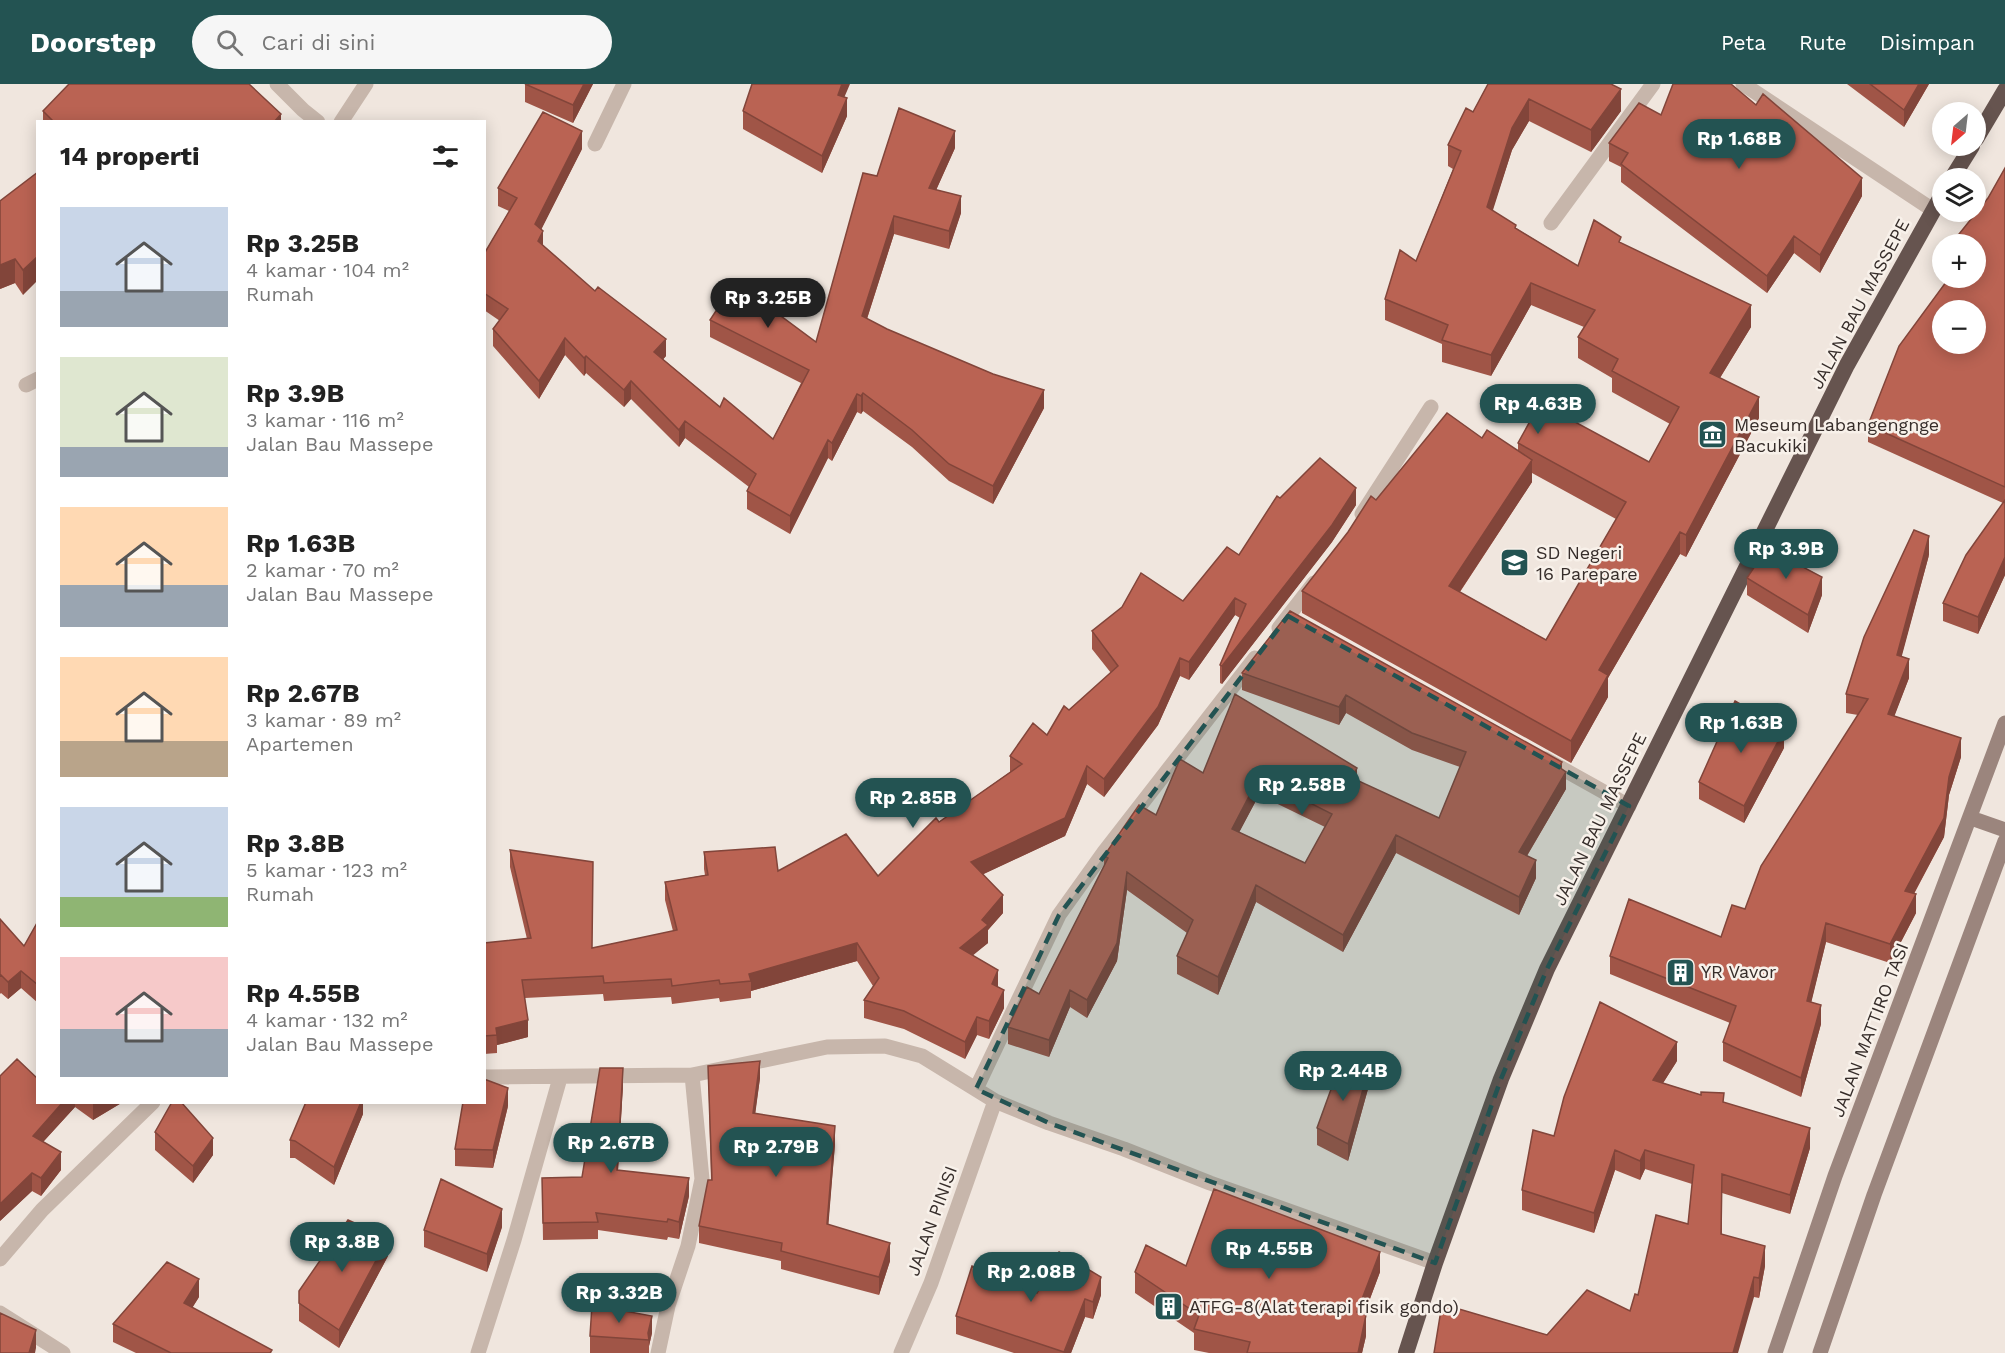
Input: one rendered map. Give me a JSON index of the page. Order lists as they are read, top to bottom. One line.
{"streets":{"highway":["JALAN BAU MASSEPE"],"main road":["JALAN MATTIRO TASI"],"street":["JALAN PINISI"]},"places":{"museum":["Meseum Labangengnge Bacukiki"],"school or university":["SD Negeri 16 Parepare"],"building":["YR Vavor","ATFG-8(Alat terapi fisik gondo)"]},"north":"bottom left","page":{"header":"Doorstep","search":"Cari di sini","nav":["Peta","Rute","Disimpan"],"map_buttons":["+","−"],"price":["Rp 1.68B","Rp 3.25B","Rp 4.63B","Rp 3.9B","Rp 1.63B","Rp 2.58B","Rp 2.85B","Rp 2.44B","Rp 2.67B","Rp 2.79B","Rp 3.8B","Rp 4.55B","Rp 2.08B","Rp 3.32B"],"heading":"14 properti","list":[{"name":"Rp 3.25B","note":"4 kamar · 104 m² · Rumah"},{"name":"Rp 3.9B","note":"3 kamar · 116 m² · Jalan Bau Massepe"},{"name":"Rp 1.63B","note":"2 kamar · 70 m² · Jalan Bau Massepe"},{"name":"Rp 2.67B","note":"3 kamar · 89 m² · Apartemen"},{"name":"Rp 3.8B","note":"5 kamar · 123 m² · Rumah"},{"name":"Rp 4.55B","note":"4 kamar · 132 m² · Jalan Bau Massepe"}]}}
